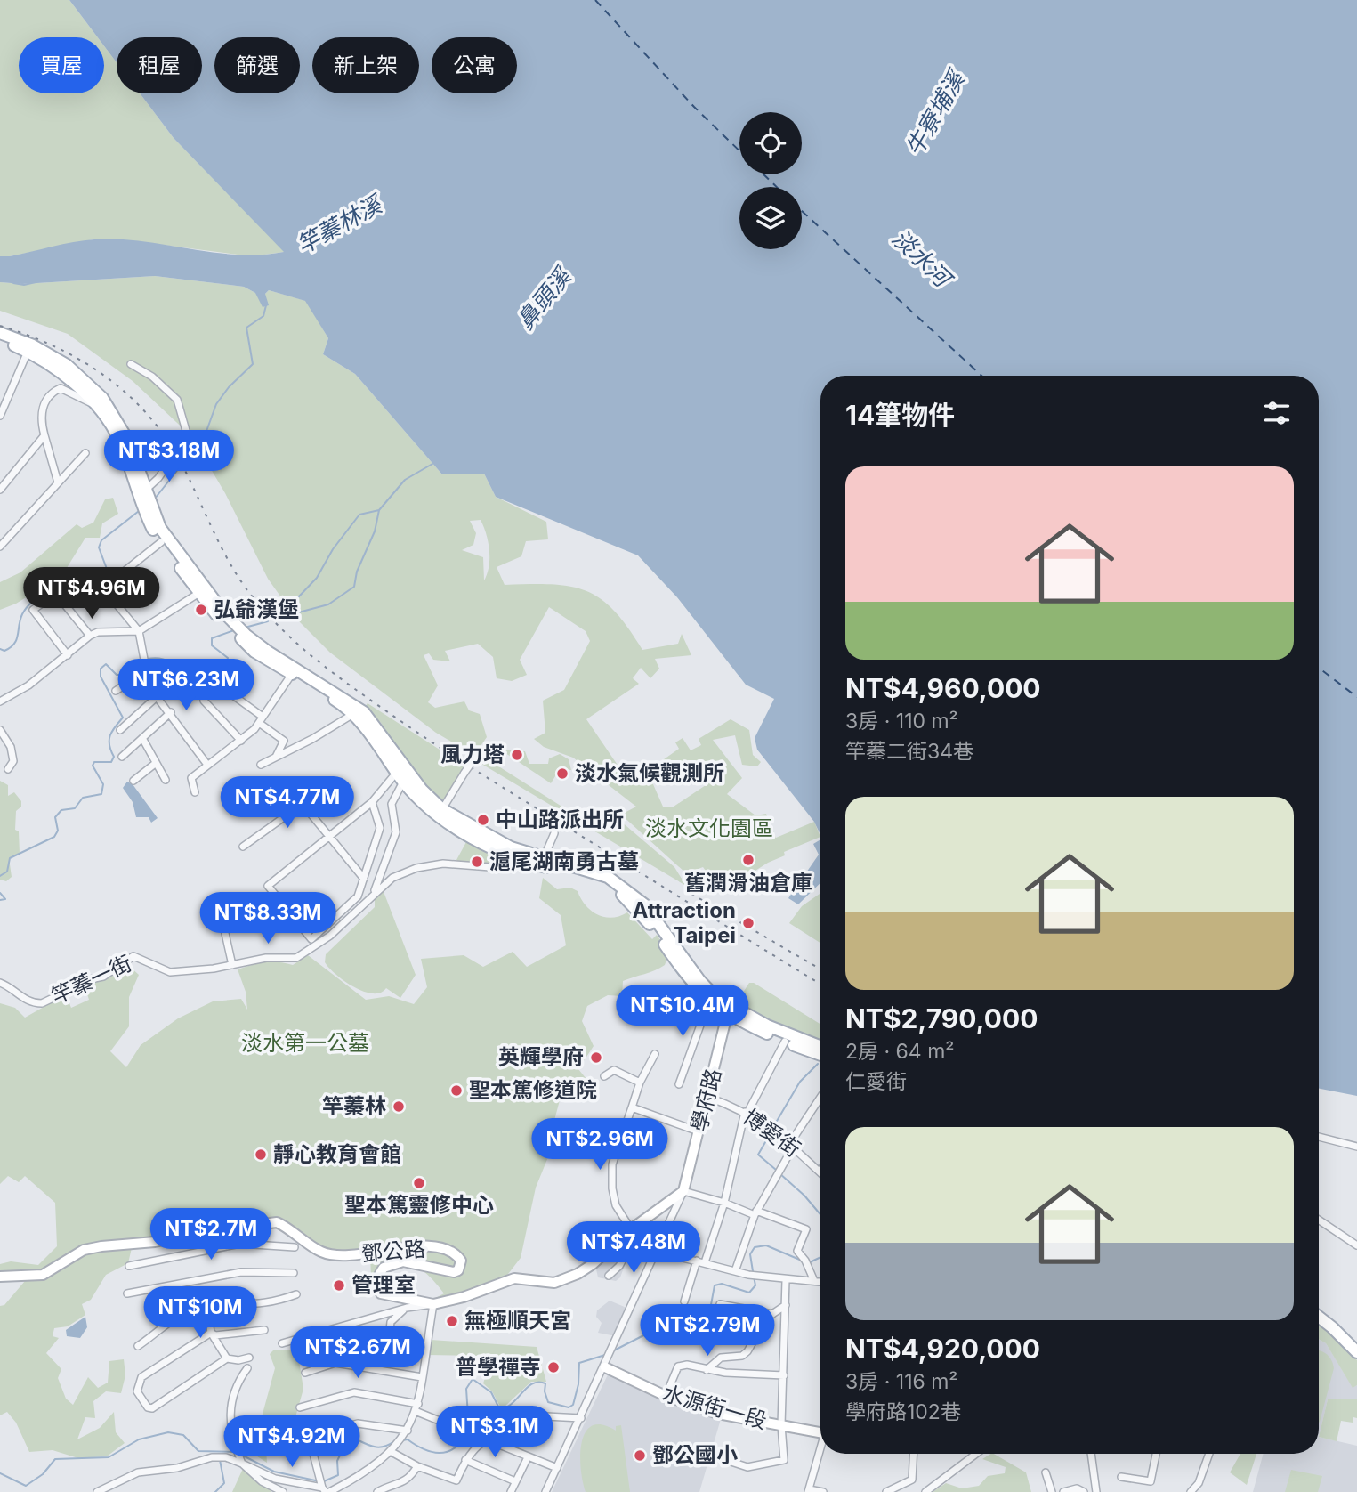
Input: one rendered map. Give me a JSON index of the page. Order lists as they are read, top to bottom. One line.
{"streets":{"street":["竿蓁一街","學府路","博愛街","鄧公路","水源街一段"]},"crossings":[["學府路","博愛街"],["學府路","鄧公路"],["學府路","水源街一段"]],"water":["牛寮埔溪","竿蓁林溪","淡水河","鼻頭溪"],"parks":["淡水文化園區","淡水第一公墓"],"places":["弘爺漢堡","風力塔","淡水氣候觀測所","中山路派出所","舊潤滑油倉庫","滬尾湖南勇古墓","Attraction Taipei","英輝學府","聖本篤修道院","竿蓁林","靜心教育會館","聖本篤靈修中心","管理室","無極順天宮","普學禪寺","鄧公國小"],"page":{"chip":["買屋","租屋","篩選","新上架","公寓"],"heading":"14筆物件","price":["NT$3.18M","NT$4.96M","NT$6.23M","NT$4.77M","NT$8.33M","NT$10.4M","NT$2.96M","NT$2.7M","NT$7.48M","NT$10M","NT$2.79M","NT$2.67M","NT$3.1M","NT$4.92M"],"list":[{"name":"NT$4,960,000","note":"3房 · 110 m² · 竿蓁二街34巷"},{"name":"NT$2,790,000","note":"2房 · 64 m² · 仁愛街"},{"name":"NT$4,920,000","note":"3房 · 116 m² · 學府路102巷"}]}}
